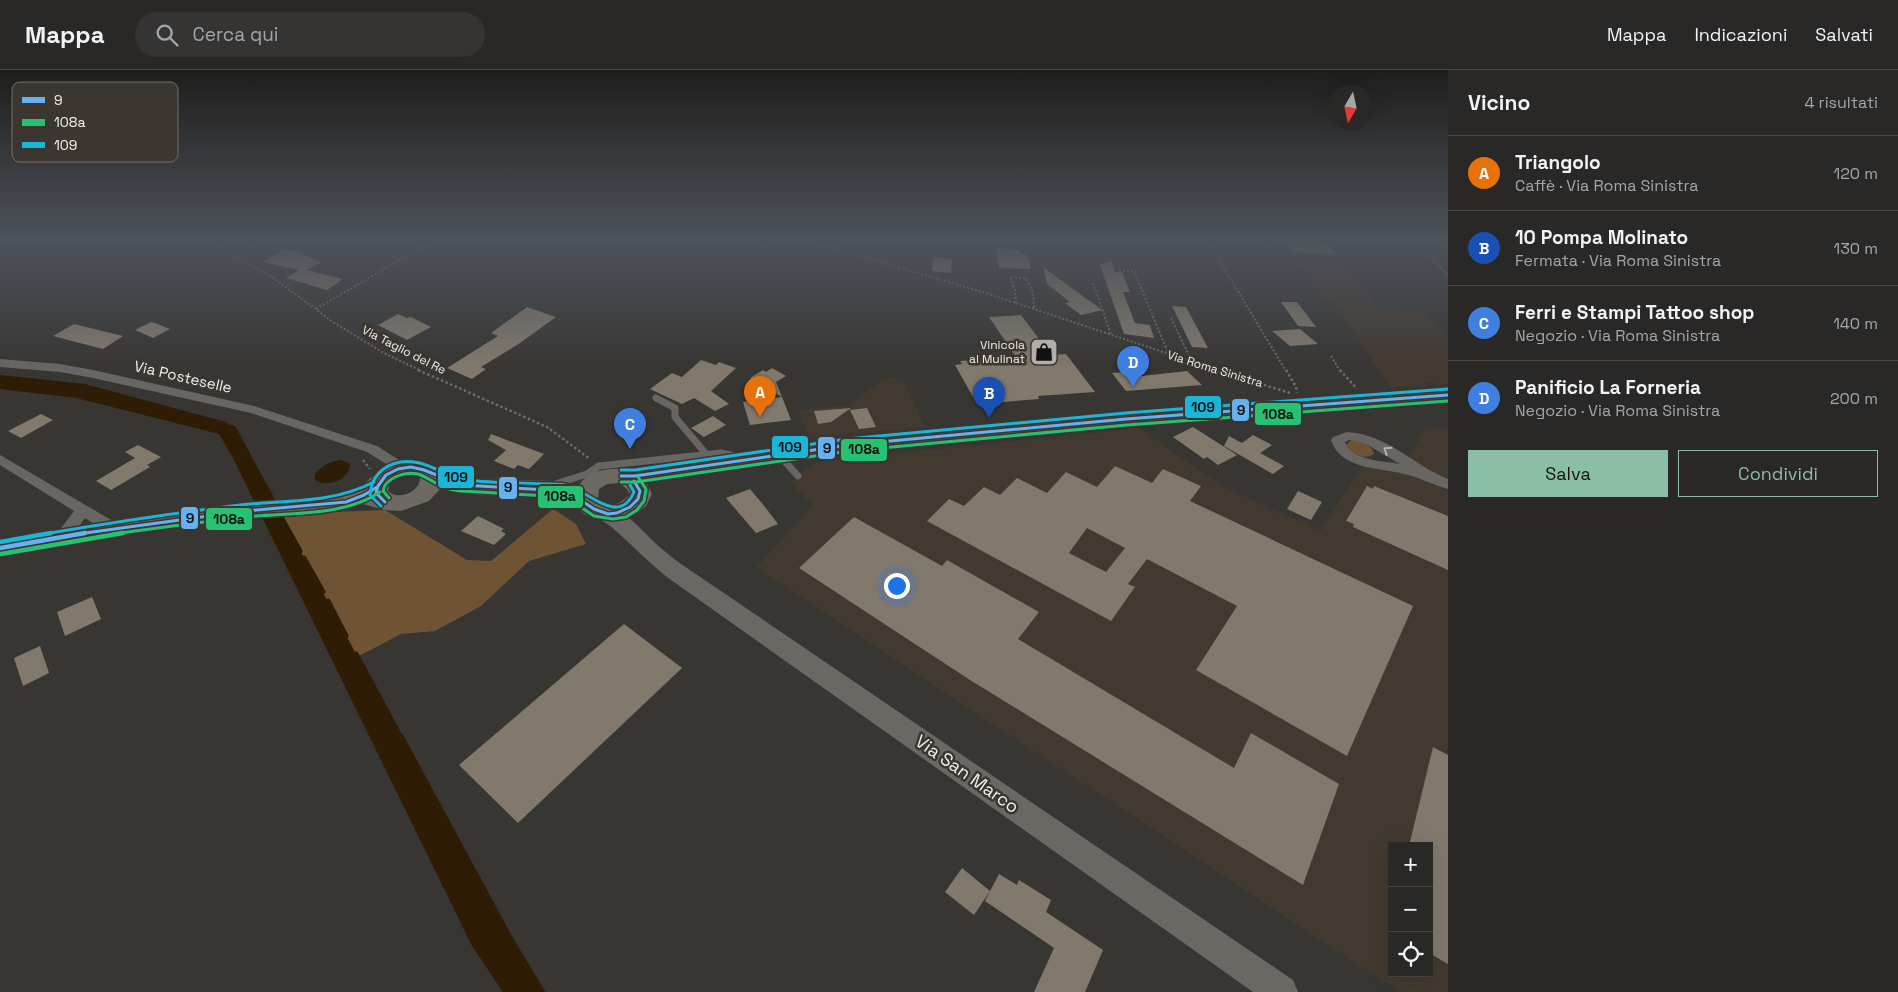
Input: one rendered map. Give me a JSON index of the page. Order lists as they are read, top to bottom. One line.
{"streets":{"main road":["Via Roma Sinistra"],"street":["Via Posteselle","Via San Marco"],"path":["Via Taglio del Re"]},"crossings":[["Via Taglio del Re","Via Roma Sinistra"],["Via Roma Sinistra","Via San Marco"]],"places":{"shop":["Vinicola al Mulinat"]},"lines":["transit line 109","transit line 9","transit line 108a"],"legend":["9","108a","109"],"north":"bottom","page":{"header":"Mappa","search":"Cerca qui","nav":["Mappa","Indicazioni","Salvati"],"heading":["Vicino","4 risultati"],"list":[{"mark":"A","name":"Triangolo","note":"Caffè · Via Roma Sinistra","value":"120 m"},{"mark":"B","name":"10 Pompa Molinato","note":"Fermata · Via Roma Sinistra","value":"130 m"},{"mark":"C","name":"Ferri e Stampi Tattoo shop","note":"Negozio · Via Roma Sinistra","value":"140 m"},{"mark":"D","name":"Panificio La Forneria","note":"Negozio · Via Roma Sinistra","value":"200 m"}],"pins":["D","A","B","C"],"buttons":["Salva","Condividi"],"map_buttons":["+","−"]}}
